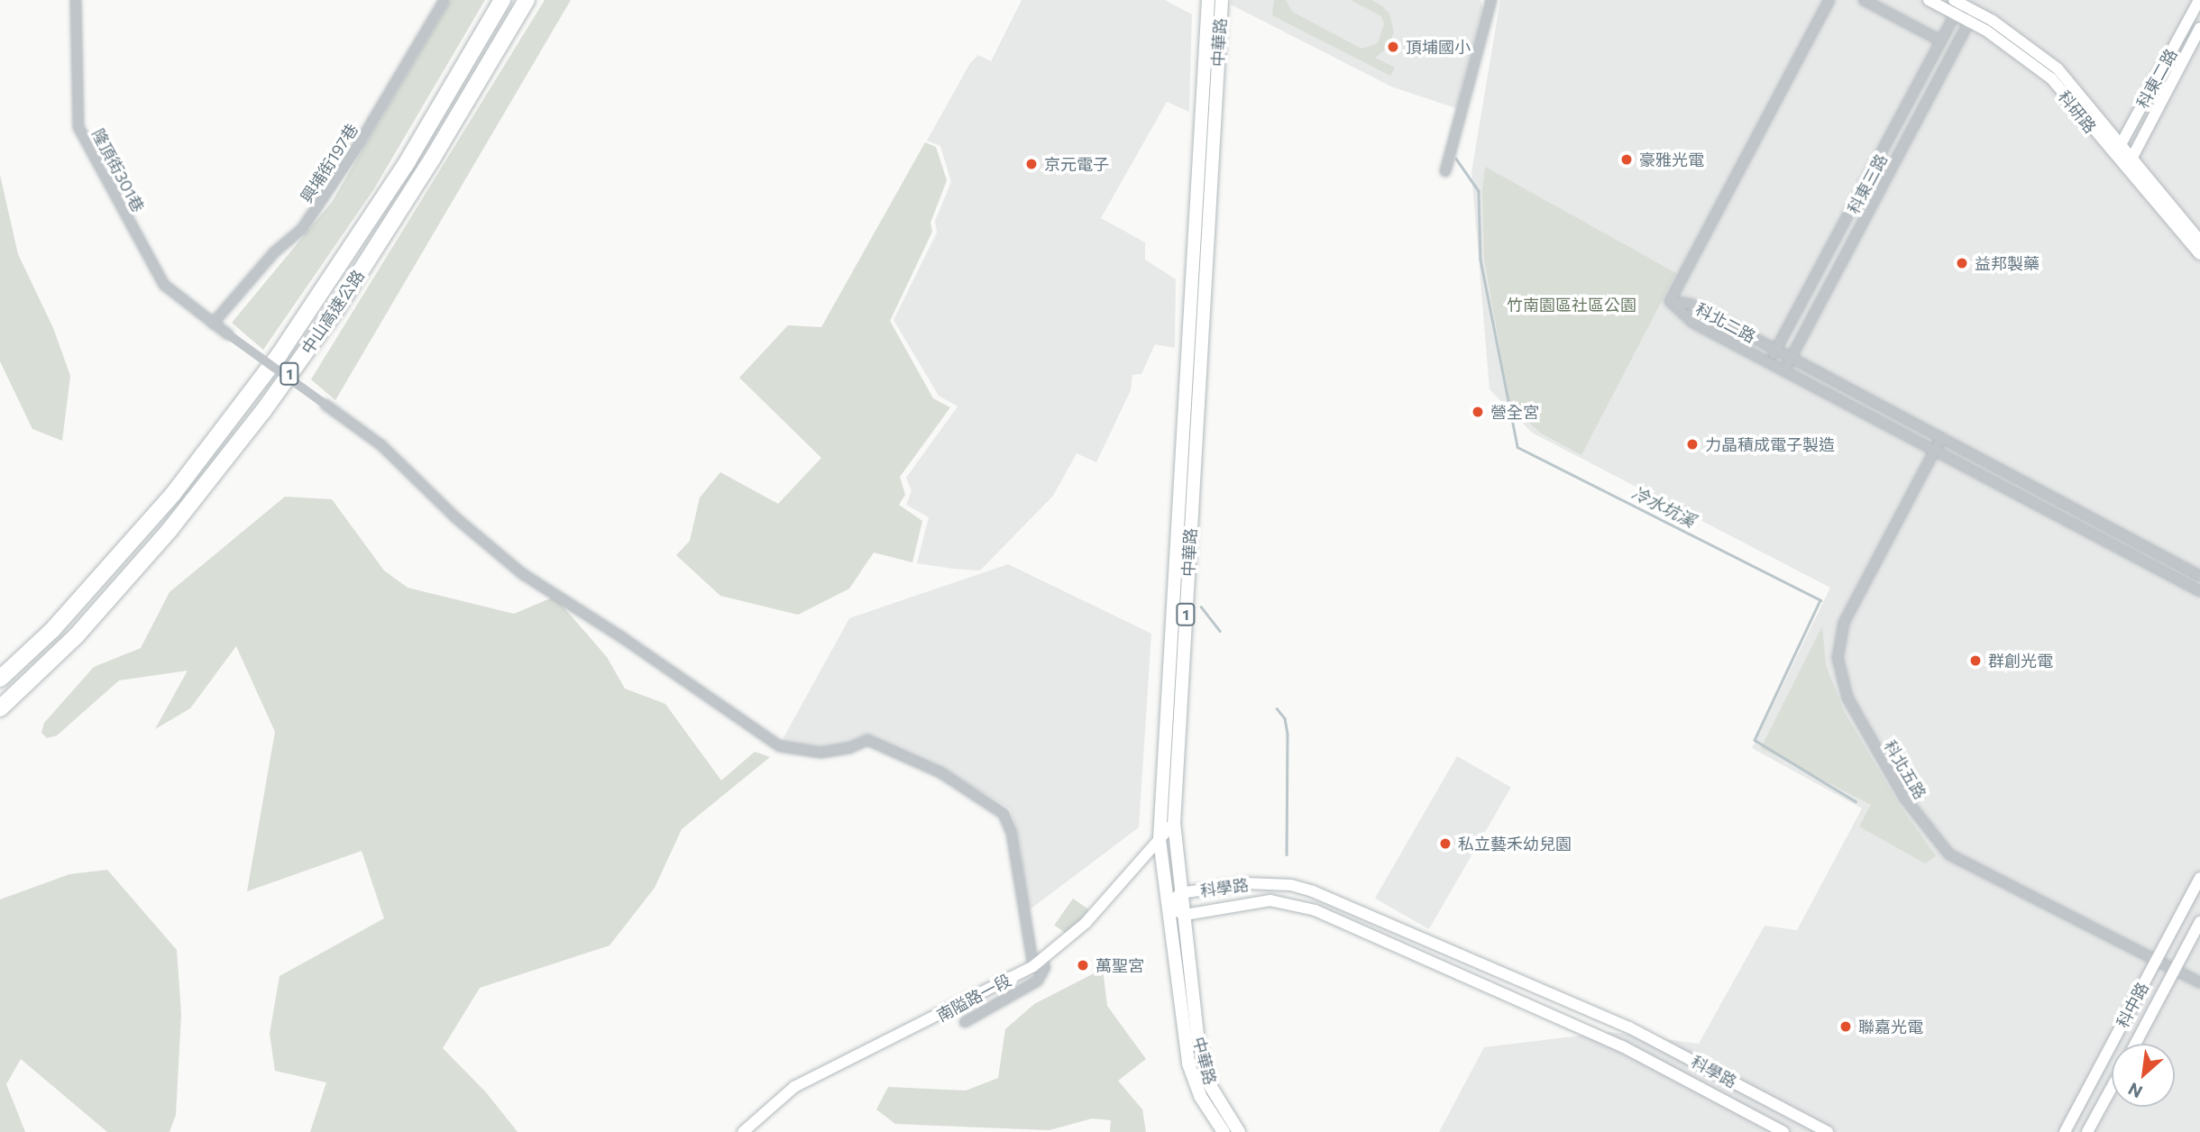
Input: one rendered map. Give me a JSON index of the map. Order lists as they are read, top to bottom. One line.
{"streets":{"highway":["中山高速公路","1"],"main road":["中華路"],"street":["科東二路","科研路","興埔街197巷","隆頂街301巷","科東三路","科北二路","科北五路","科學路","南隘路一段","科中路"]},"crossings":[["中華路","科學路"],["中華路","南隘路一段"],["科東二路","科研路"],["科研路","科東三路"],["興埔街197巷","隆頂街301巷"],["隆頂街301巷","南隘路一段"],["科東三路","科北二路"],["科北二路","科北五路"],["科北五路","科中路"]],"water":["冷水坑溪"],"parks":["竹南園區社區公園"],"places":["頂埔國小","豪雅光電","京元電子","益邦製藥","營全宮","力晶積成電子製造","群創光電","私立藝禾幼兒園","萬聖宮","聯嘉光電"],"north":"bottom left"}
